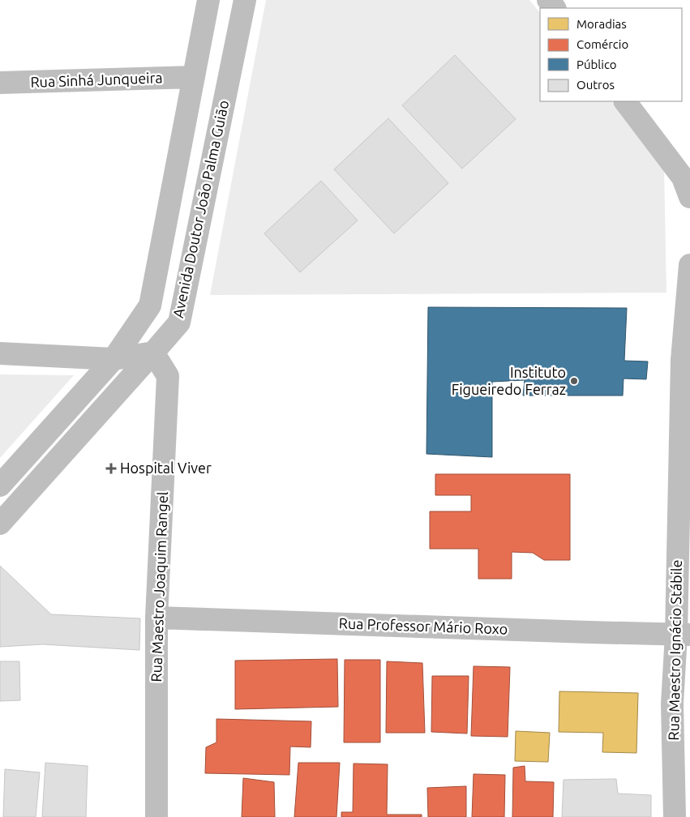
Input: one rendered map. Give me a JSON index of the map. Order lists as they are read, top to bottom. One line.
{"streets":{"street":["Rua Sinhá Junqueira","Avenida Doutor João Palma Guião","Rua Maestro Joaquim Rangel","Rua Professor Mário Roxo","Rua Maestro Ignácio Stábile"]},"crossings":[["Avenida Doutor João Palma Guião","Rua Maestro Joaquim Rangel"],["Rua Maestro Joaquim Rangel","Rua Professor Mário Roxo"],["Rua Professor Mário Roxo","Rua Maestro Ignácio Stábile"]],"places":{"other":["Instituto Figueiredo Ferraz"],"health":["Hospital Viver"]},"legend":["Moradias","Comércio","Público","Outros"]}
